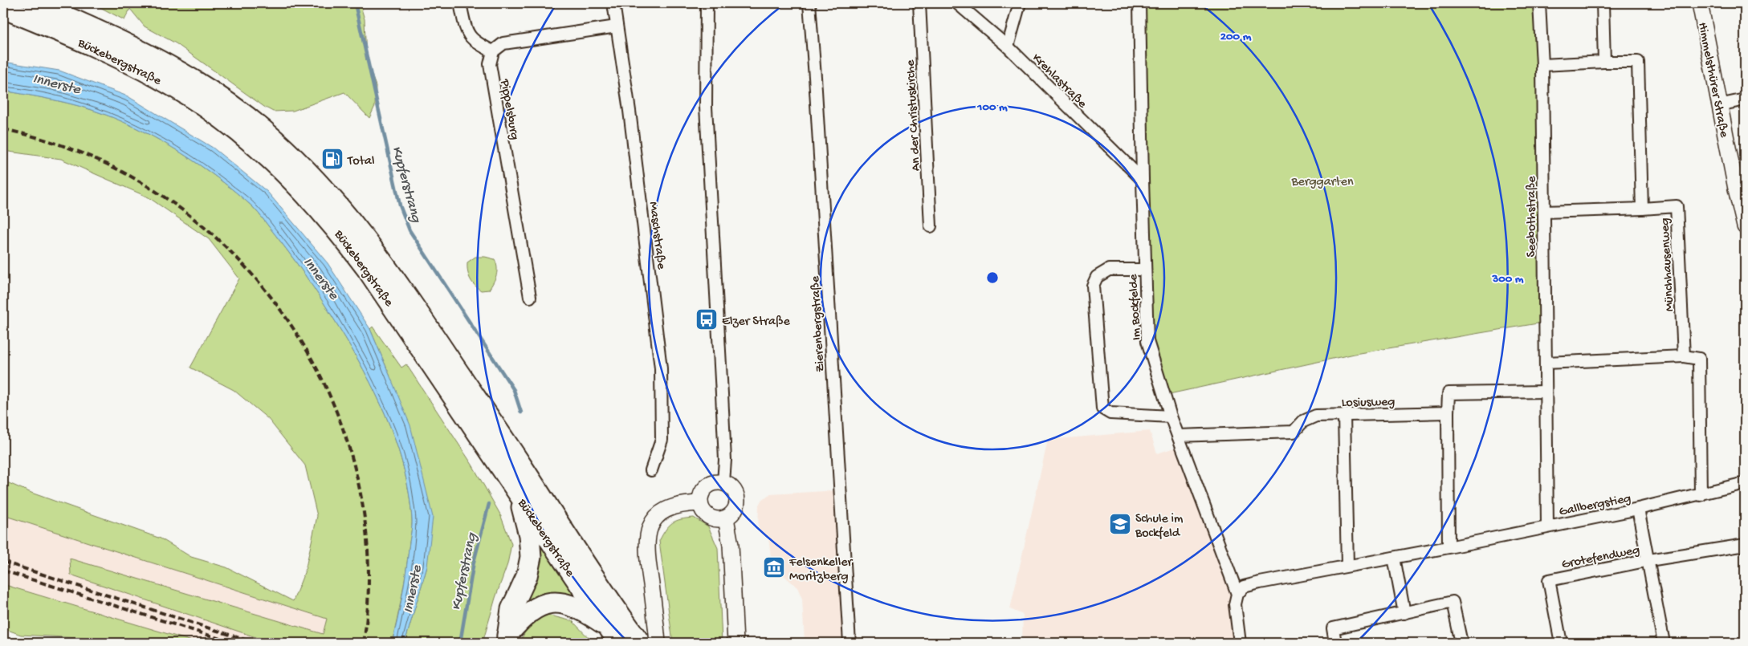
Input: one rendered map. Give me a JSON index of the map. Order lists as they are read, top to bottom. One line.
{"streets":{"highway":["Bückebergstraße"],"street":["Krehlastraße","Himmelsthürer Straße","Pippelsburg","An der Christuskirche","Seebothstraße","Maschstraße","Münchhausenweg","Im Bockfelde","Zierenbergstraße","Losiusweg","Gallbergstieg","Grotefendweg"]},"crossings":[["Krehlastraße","Im Bockfelde"],["Seebothstraße","Münchhausenweg"],["Seebothstraße","Gallbergstieg"],["Im Bockfelde","Losiusweg"],["Im Bockfelde","Gallbergstieg"],["Gallbergstieg","Grotefendweg"]],"water":["Innerste","Kupferstrang"],"parks":["Berggarten"],"places":{"fuel station":["Total"],"bus stop":["Elzer Straße"],"school or university":["Schule im Bockfeld"],"museum":["Felsenkeller Moritzberg"]},"rings":["200 m","100 m","300 m"]}
